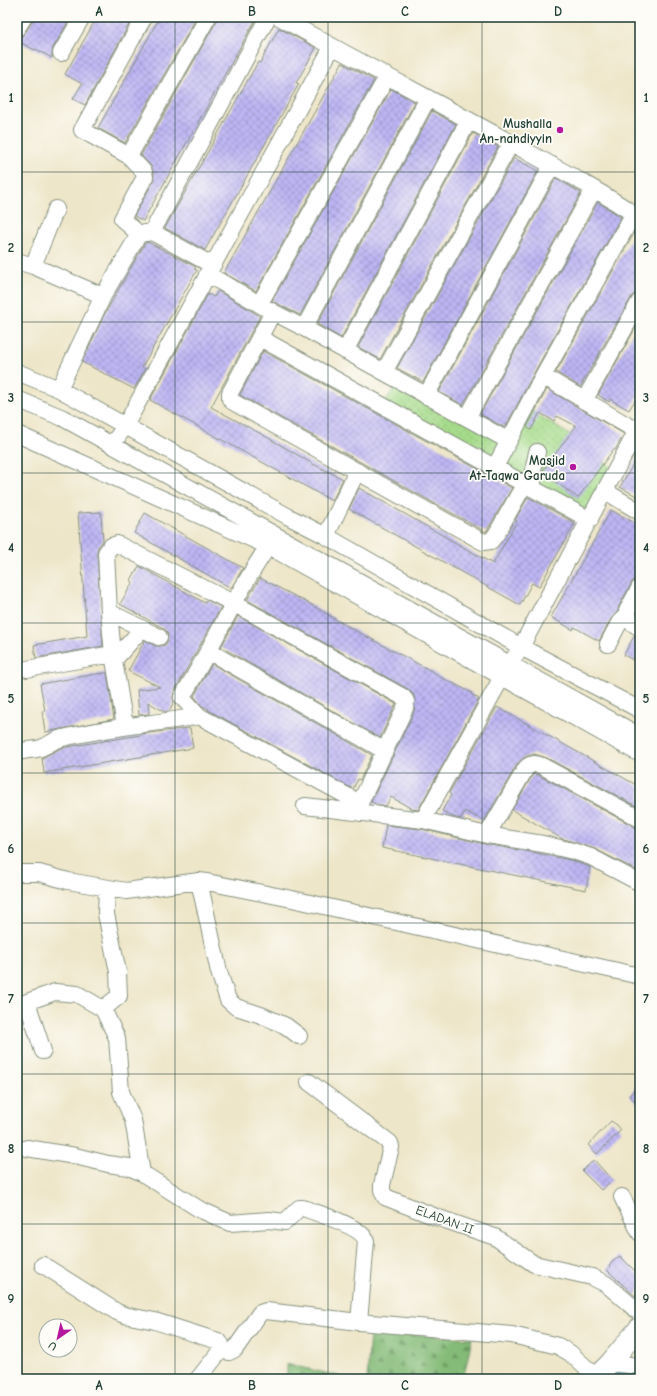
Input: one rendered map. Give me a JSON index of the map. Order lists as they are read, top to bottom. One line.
{"streets":{"street":["ELADAN II"]},"places":["Mushalla An-nahdiyyin","Masjid At-Taqwa Garuda"],"north":"bottom left","grid":{"columns":["A","B","C","D"],"rows":["1","2","3","4","5","6","7","8","9"]}}
